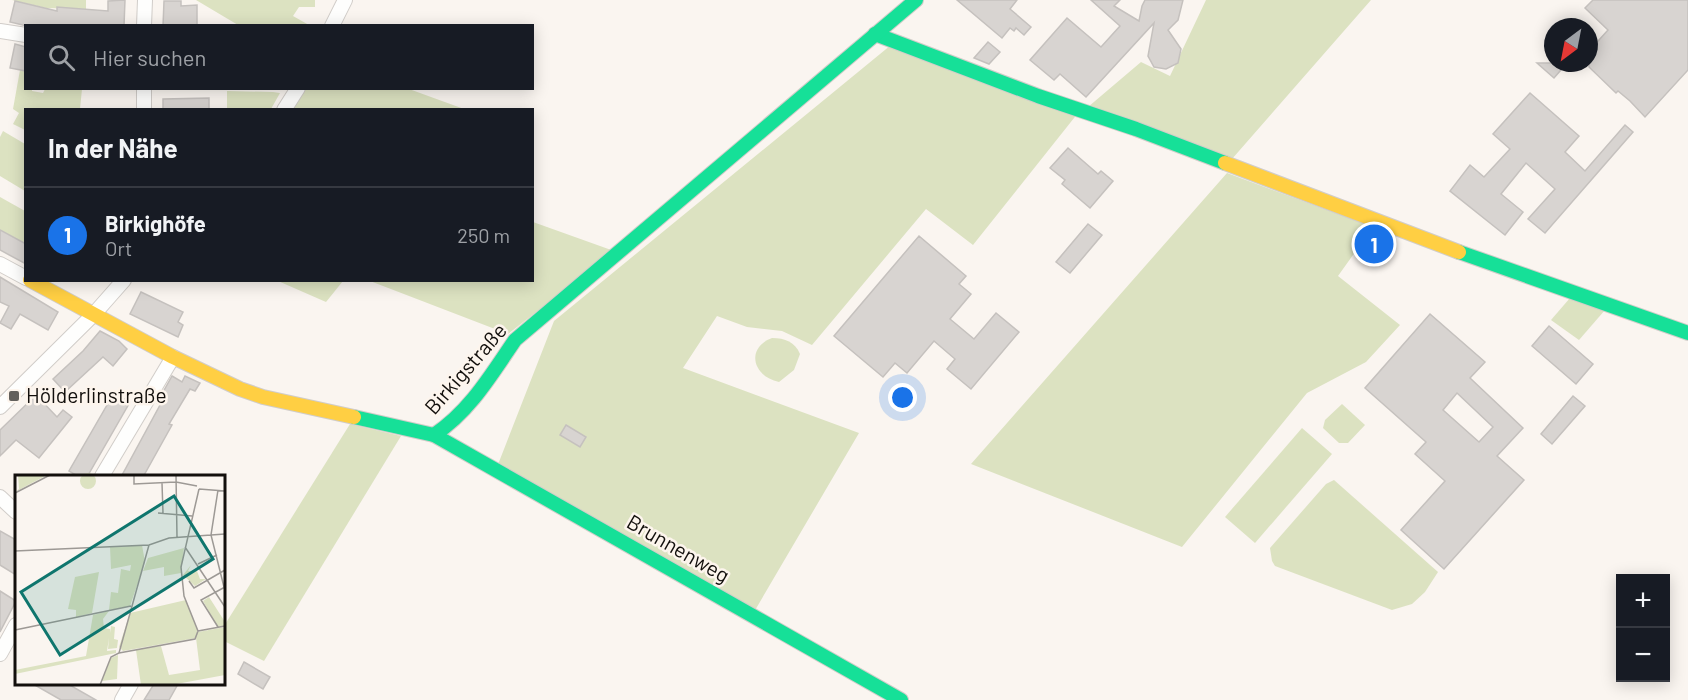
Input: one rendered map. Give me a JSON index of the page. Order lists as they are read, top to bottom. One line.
{"streets":{"street":["Birkigstraße","Brunnenweg"]},"crossings":[["Birkigstraße","Brunnenweg"]],"places":{"transit":["Hölderlinstraße"]},"north":"bottom left","page":{"search":"Hier suchen","heading":"In der Nähe","list":[{"mark":"1","name":"Birkighöfe","note":"Ort","value":"250 m"}],"pins":"1","map_buttons":["+","−"]}}
